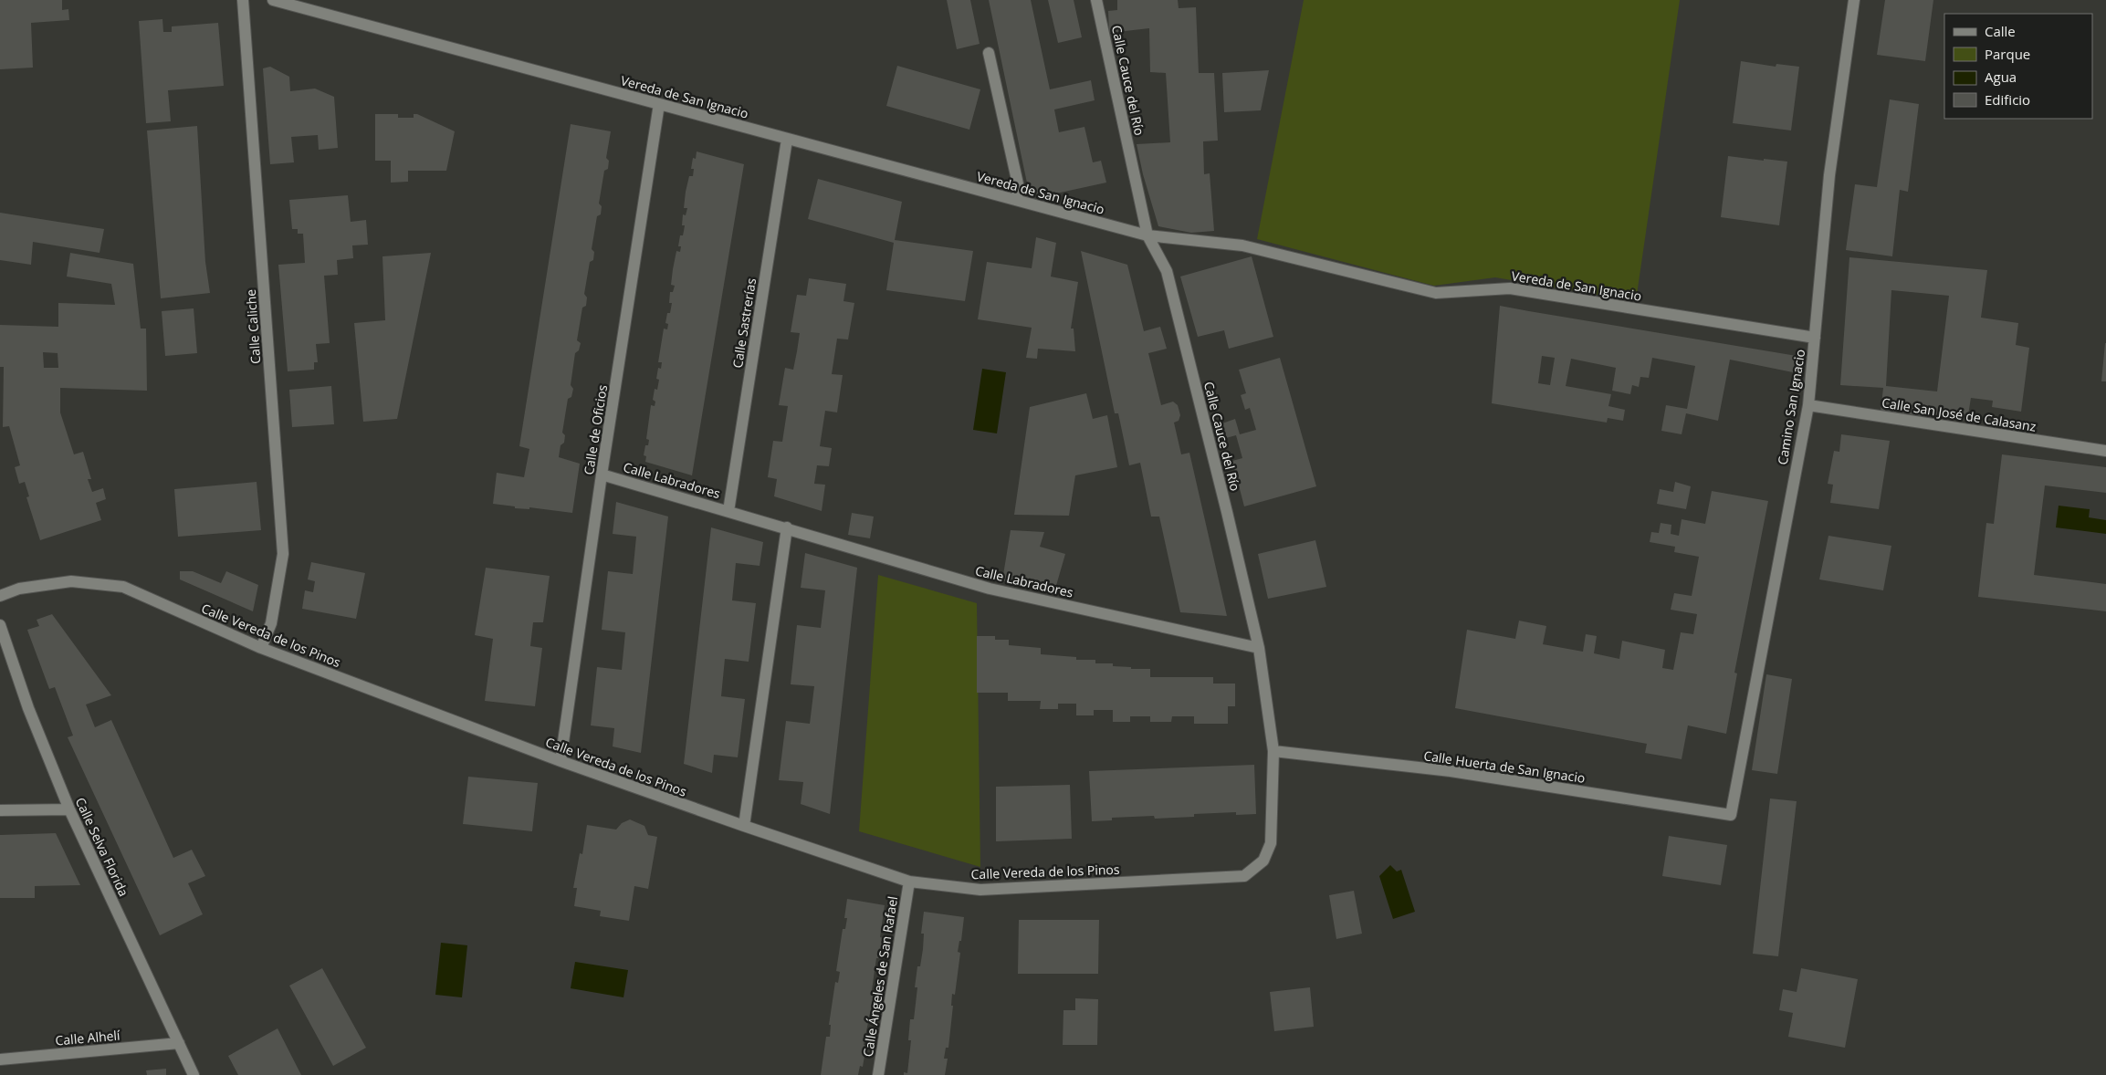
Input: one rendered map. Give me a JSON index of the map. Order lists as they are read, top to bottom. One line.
{"streets":{"street":["Calle Cauce del Río","Vereda de San Ignacio","Calle Sastrerías","Calle Caliche","Camino San Ignacio","Calle San José de Calasanz","Calle de Oficios","Calle Labradores","Calle Vereda de los Pinos","Calle Huerta de San Ignacio","Calle Selva Florida","Calle Ángeles de San Rafael","Calle Alhelí"]},"crossings":[["Calle Cauce del Río","Vereda de San Ignacio"],["Calle Cauce del Río","Calle Labradores"],["Calle Cauce del Río","Calle Vereda de los Pinos"],["Calle Cauce del Río","Calle Huerta de San Ignacio"],["Vereda de San Ignacio","Calle Sastrerías"],["Vereda de San Ignacio","Camino San Ignacio"],["Vereda de San Ignacio","Calle de Oficios"],["Calle Sastrerías","Calle Labradores"],["Calle Caliche","Calle Vereda de los Pinos"],["Camino San Ignacio","Calle San José de Calasanz"],["Camino San Ignacio","Calle Huerta de San Ignacio"],["Calle de Oficios","Calle Labradores"],["Calle de Oficios","Calle Vereda de los Pinos"],["Calle Vereda de los Pinos","Calle Ángeles de San Rafael"],["Calle Selva Florida","Calle Alhelí"]],"legend":["Calle","Parque","Agua","Edificio"]}
